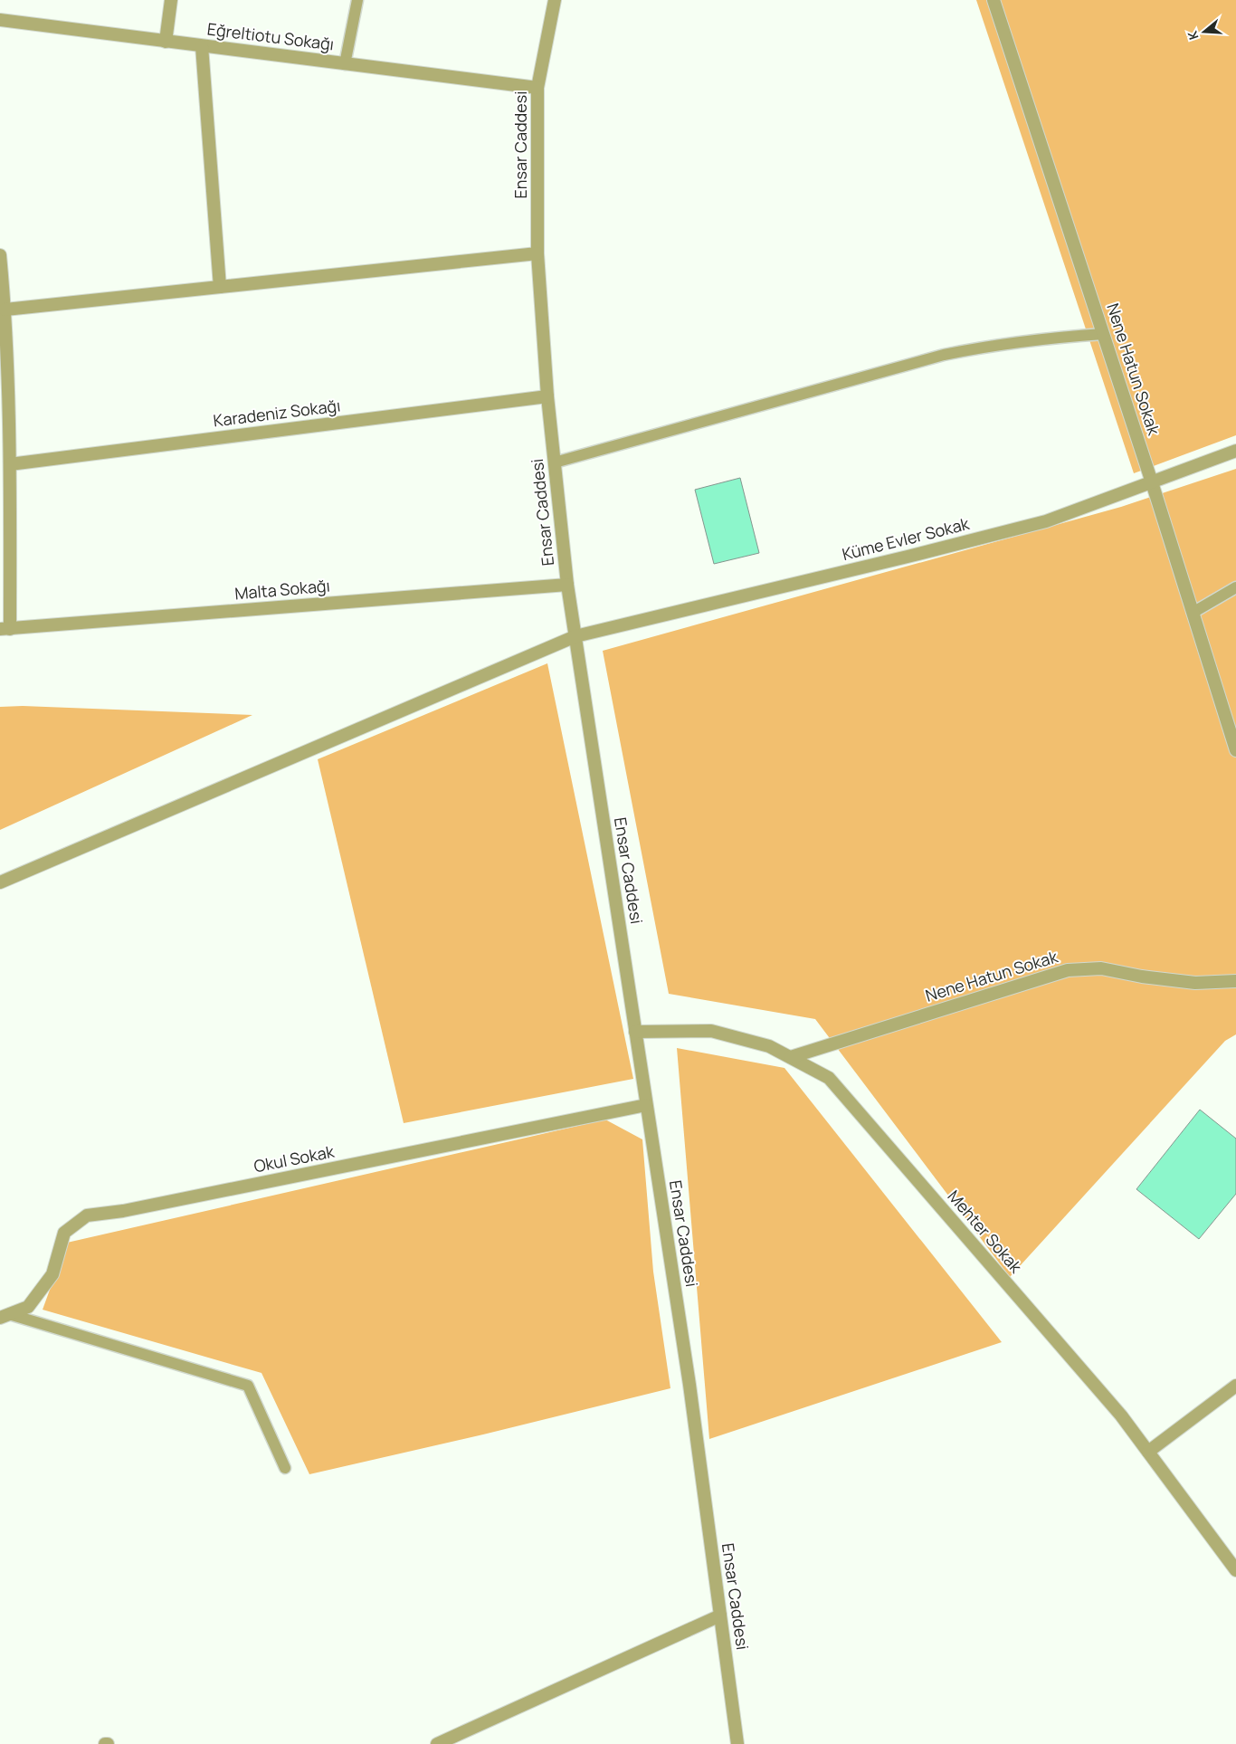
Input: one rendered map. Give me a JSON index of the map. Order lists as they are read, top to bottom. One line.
{"streets":{"street":["Eğreltiotu Sokağı","Ensar Caddesi","Nene Hatun Sokak","Karadeniz Sokağı","Küme Evler Sokak","Malta Sokağı","Okul Sokak","Mehter Sokak"]},"crossings":[["Eğreltiotu Sokağı","Ensar Caddesi"],["Ensar Caddesi","Karadeniz Sokağı"],["Ensar Caddesi","Küme Evler Sokak"],["Ensar Caddesi","Malta Sokağı"],["Ensar Caddesi","Okul Sokak"],["Ensar Caddesi","Mehter Sokak"],["Nene Hatun Sokak","Küme Evler Sokak"],["Nene Hatun Sokak","Mehter Sokak"]],"north":"left"}
